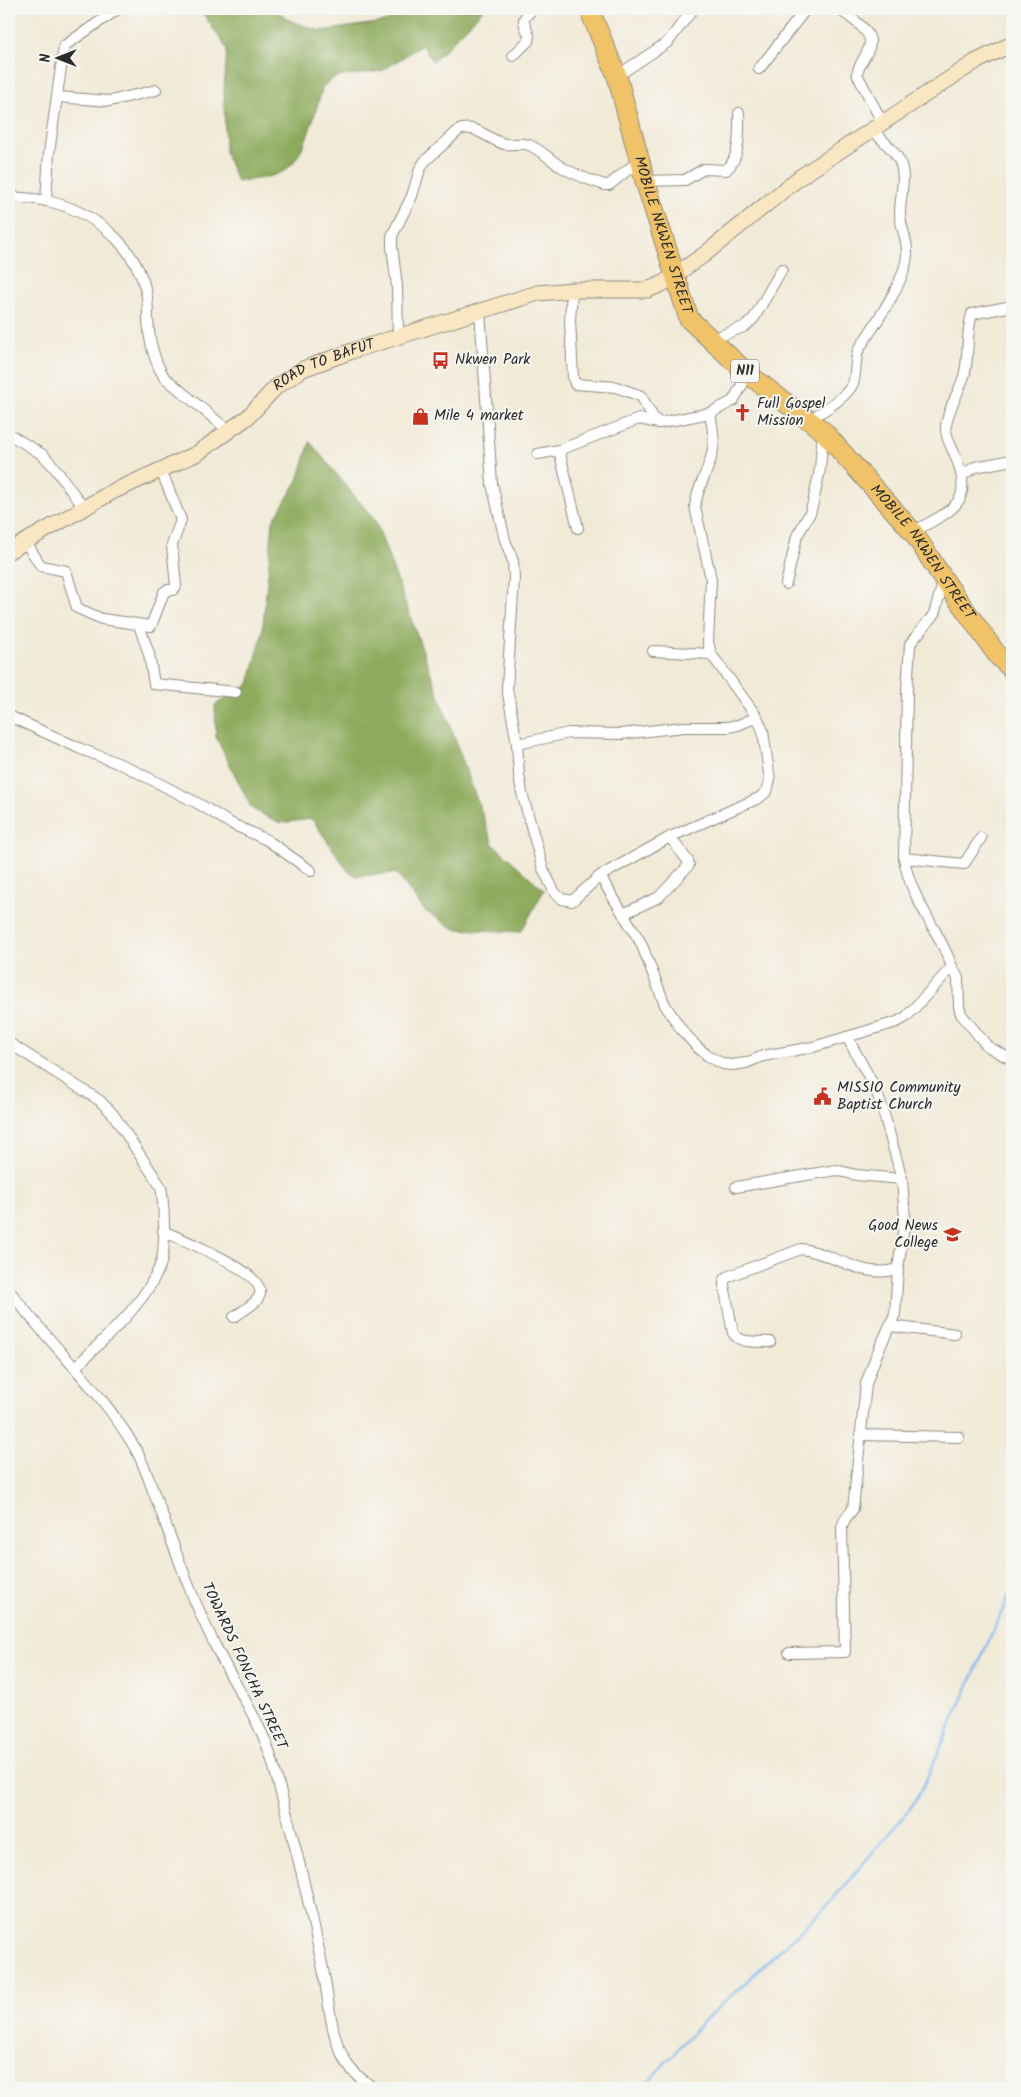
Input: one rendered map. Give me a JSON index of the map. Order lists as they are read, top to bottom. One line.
{"streets":{"highway":["MOBILE NKWEN STREET","N11"],"street":["ROAD TO BAFUT","TOWARDS FONCHA STREET"]},"crossings":[["MOBILE NKWEN STREET","ROAD TO BAFUT"]],"places":{"bus stop":["Nkwen Park"],"church":["Full Gospel Mission"],"shop":["Mile 4 market"],"public building":["MISSIO Community Baptist Church"],"school or university":["Good News College"]},"north":"left"}
